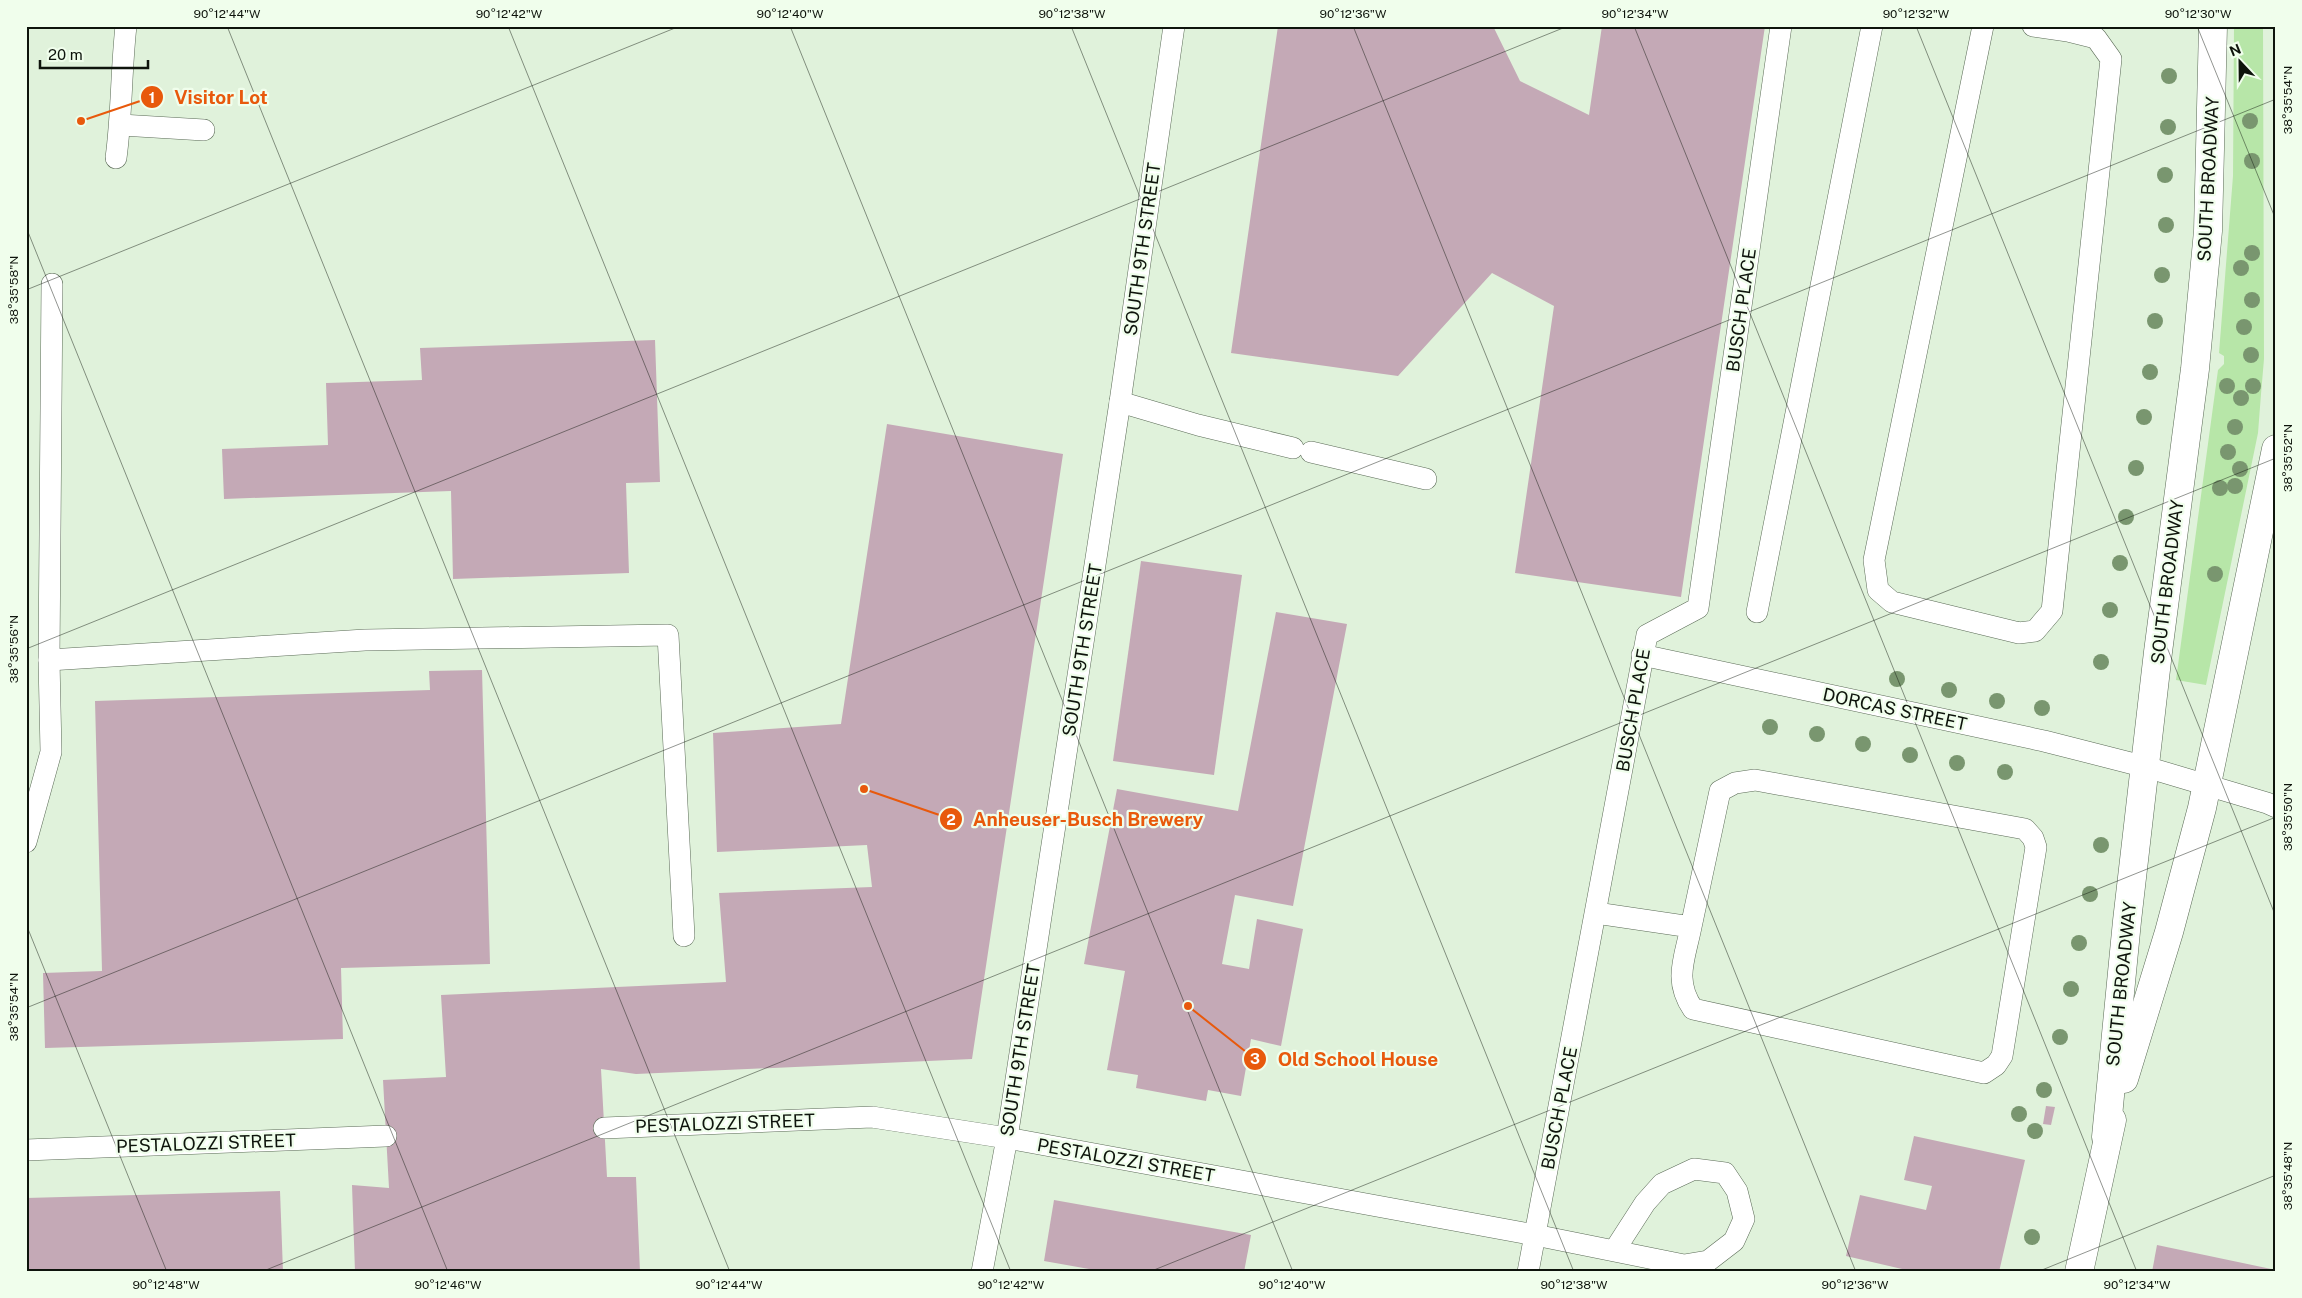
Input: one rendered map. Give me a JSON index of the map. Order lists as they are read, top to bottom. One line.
{"streets":{"main road":["SOUTH BROADWAY"],"lane":["SOUTH 9TH STREET","BUSCH PLACE","DORCAS STREET","PESTALOZZI STREET"]},"crossings":[["SOUTH BROADWAY","DORCAS STREET"],["SOUTH 9TH STREET","PESTALOZZI STREET"],["BUSCH PLACE","DORCAS STREET"],["BUSCH PLACE","PESTALOZZI STREET"]],"places":["Visitor Lot","Anheuser-Busch Brewery","Old School House"],"scale_bar":"20 m","north":"top","coordinates":["90°12'44\"W","90°12'42\"W","90°12'40\"W","90°12'38\"W","90°12'36\"W","90°12'34\"W","90°12'32\"W","90°12'30\"W","38°35'54\"N","38°35'58\"N","38°35'52\"N","38°35'56\"N","38°35'50\"N","38°35'48\"N","90°12'48\"W","90°12'46\"W"]}
